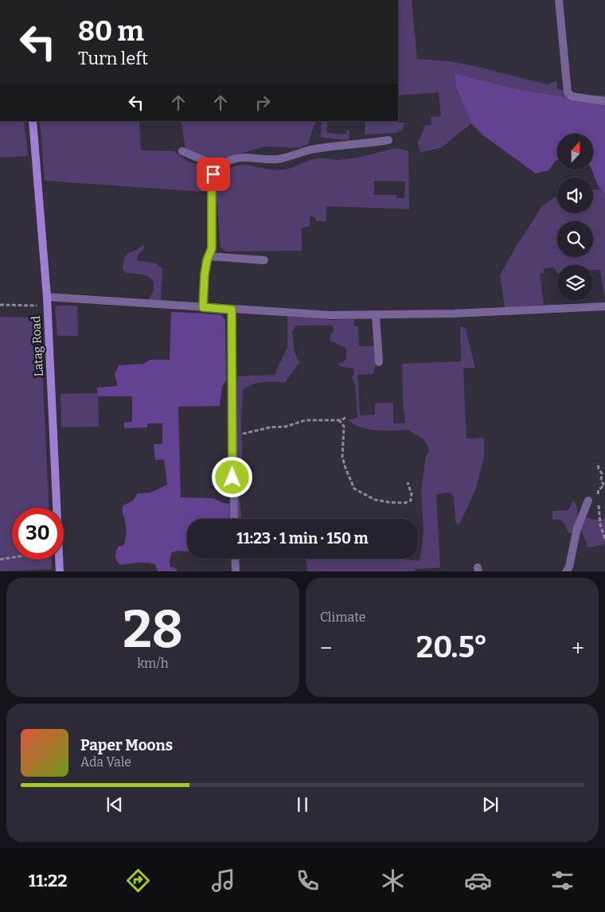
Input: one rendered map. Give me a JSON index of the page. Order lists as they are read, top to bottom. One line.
{"streets":{"street":["Latag Road"]},"north":"top","page":{"turn":["80 m","Turn left"],"limit":"30","trip":"11:23 · 1 min · 150 m","tile":[["28","km/h"],"Climate"],"heat":["−","20.5°","+"],"song":["Paper Moons","Ada Vale"],"tabs":"11:22"}}
